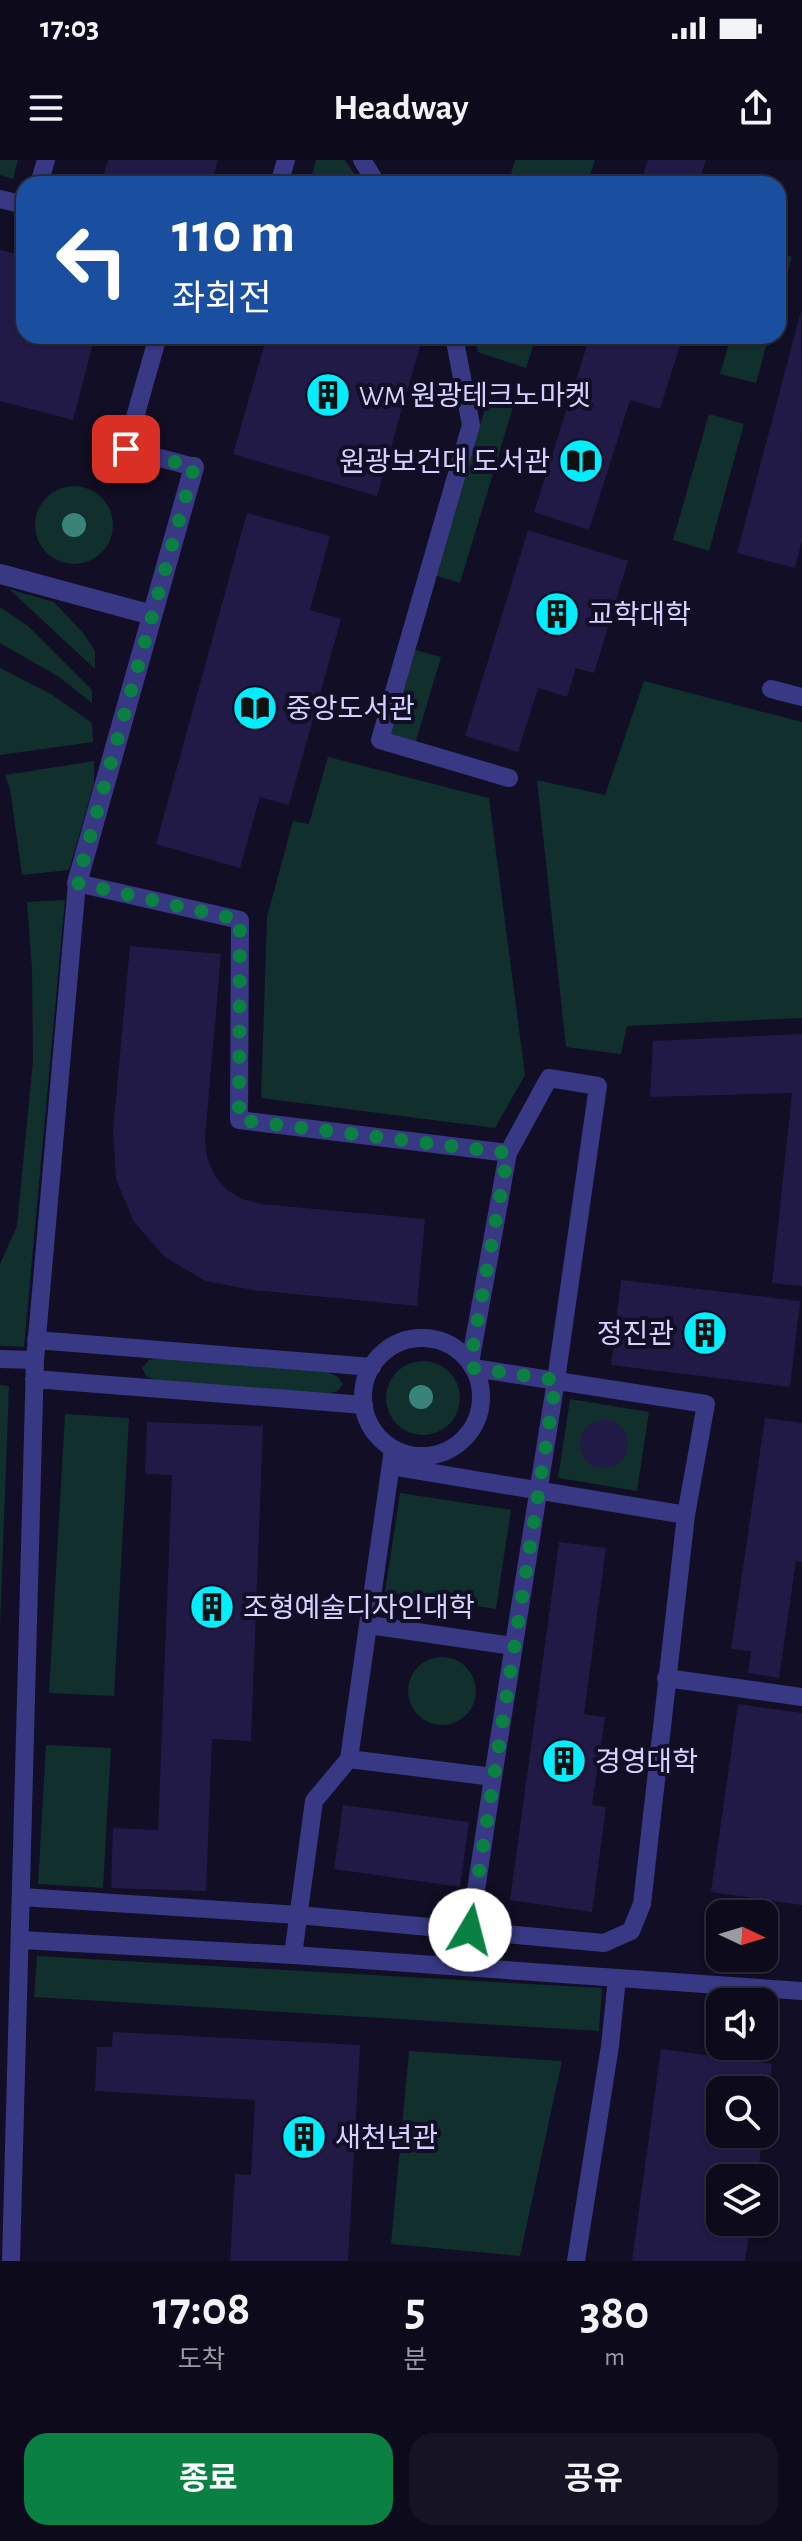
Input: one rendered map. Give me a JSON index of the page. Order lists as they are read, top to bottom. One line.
{"places":{"building":["WM 원광테크노마켓","교학대학","정진관","조형예술디자인대학","경영대학","새천년관"],"library":["원광보건대 도서관","중앙도서관"]},"north":"right","page":{"status":"17:03","header":"Headway","turn":["110 m","좌회전"],"eta":["17:08","도착","5","분","380","m"],"buttons":["종료","공유"]}}
